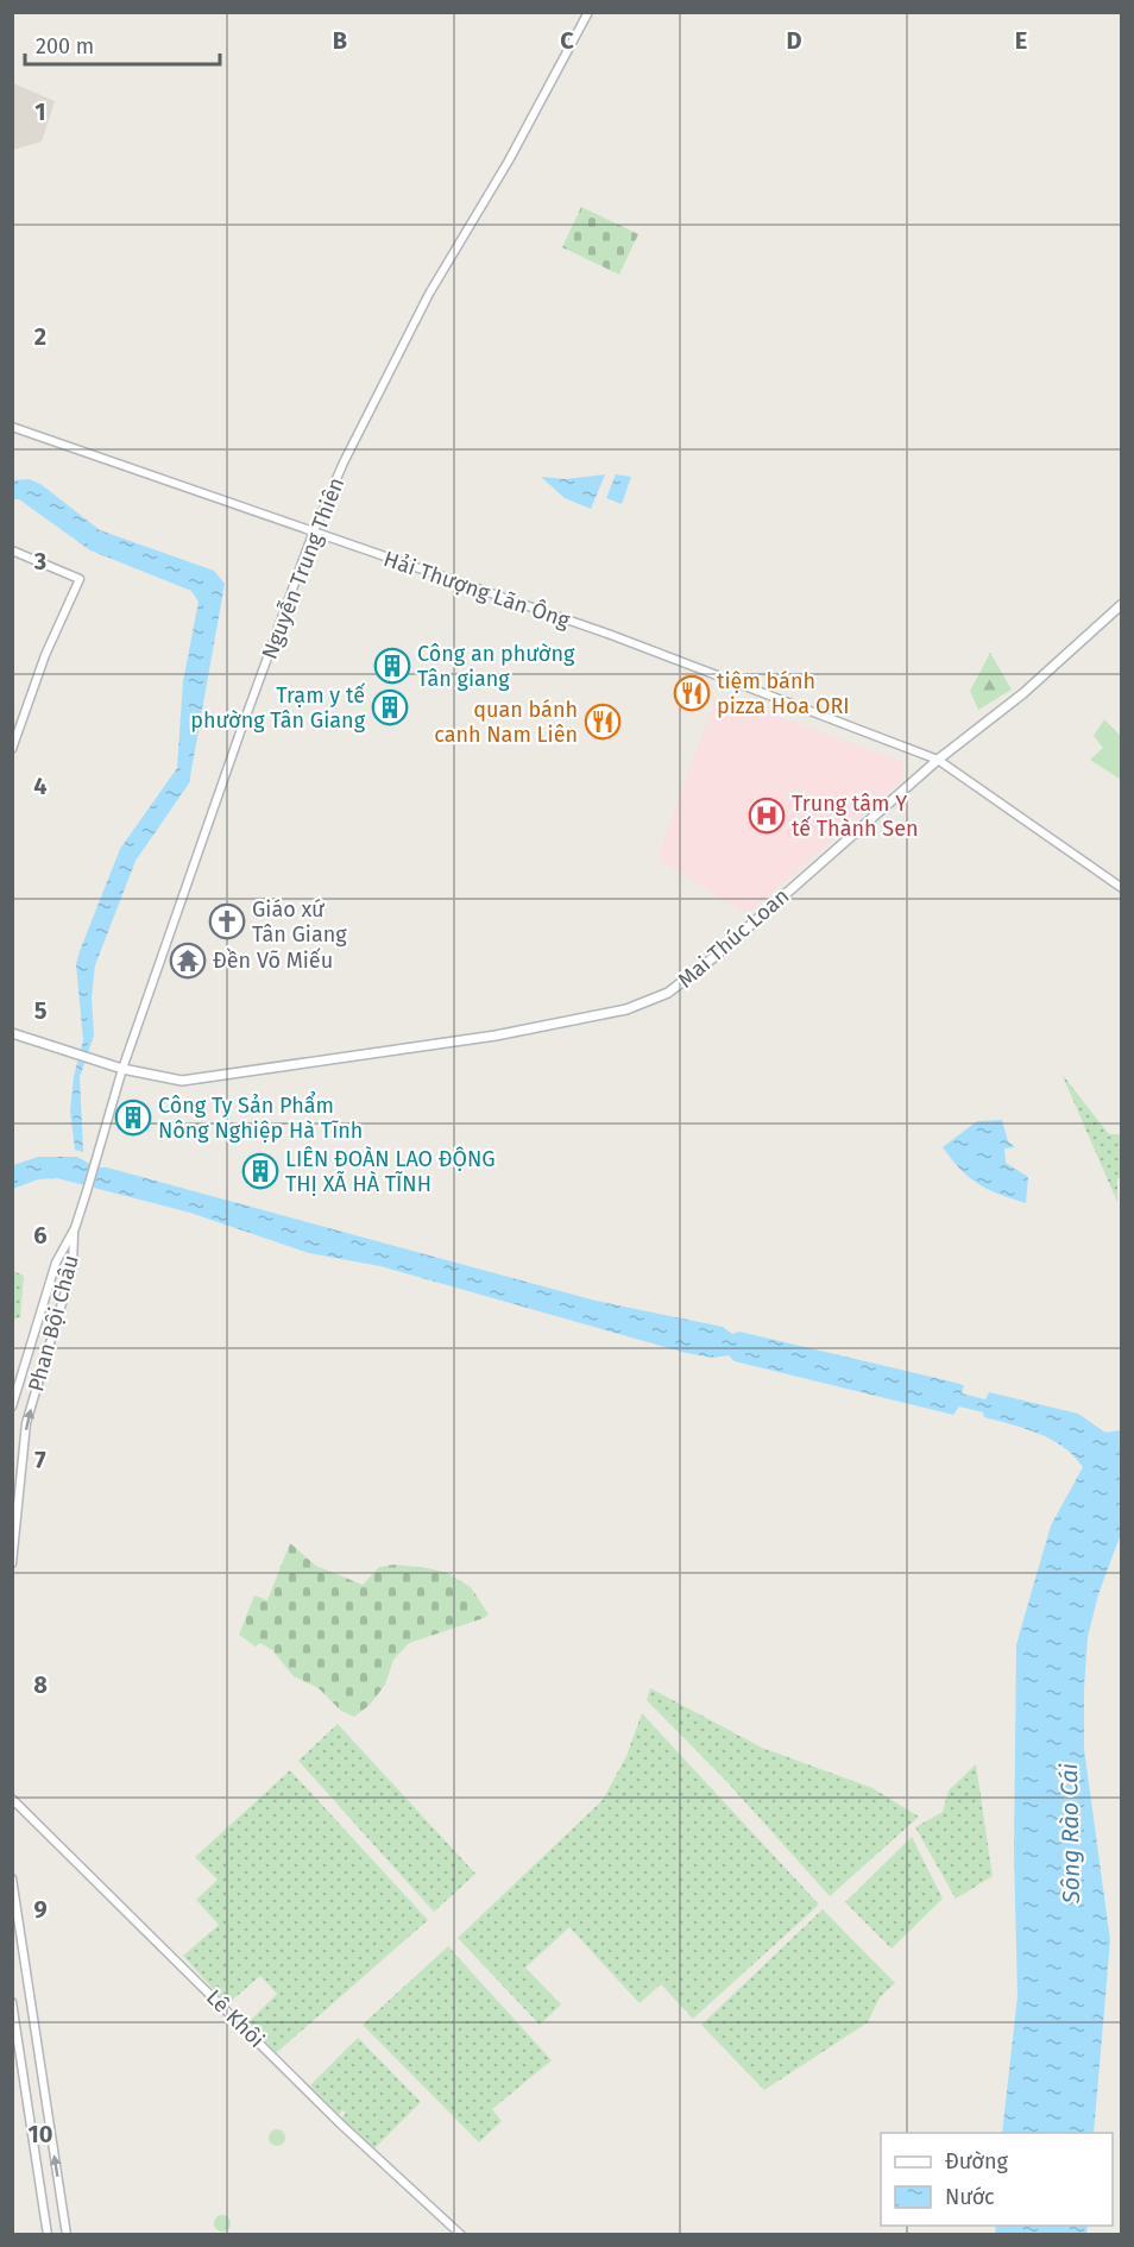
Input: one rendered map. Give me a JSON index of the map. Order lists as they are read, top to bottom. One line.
{"streets":{"main road":["Mai Thúc Loan"],"street":["Nguyễn Trung Thiên","Hải Thượng Lãn Ông","Phan Bội Châu","Lê Khôi"]},"crossings":[["Nguyễn Trung Thiên","Hải Thượng Lãn Ông"],["Nguyễn Trung Thiên","Mai Thúc Loan"],["Nguyễn Trung Thiên","Phan Bội Châu"],["Hải Thượng Lãn Ông","Mai Thúc Loan"]],"water":["Sông Rào Cái"],"places":{"building":["Công an phường Tân giang","Trạm y tế phường Tân Giang","Công Ty Sản Phẩm Nông Nghiệp Hà Tĩnh","LIÊN ĐOÀN LAO ĐỘNG THỊ XÃ HÀ TĨNH"],"restaurant":["tiệm bánh pizza Hoa ORI","quan bánh canh Nam Liên"],"hospital":["Trung tâm Y tế Thành Sen"],"church":["Giáo xứ Tân Giang"],"temple":["Đền Võ Miếu"]},"legend":["Đường","Nước"],"scale_bar":"200 m","grid":{"columns":["B","C","D","E"],"rows":["1","2","3","4","5","6","7","8","9","10"]}}
